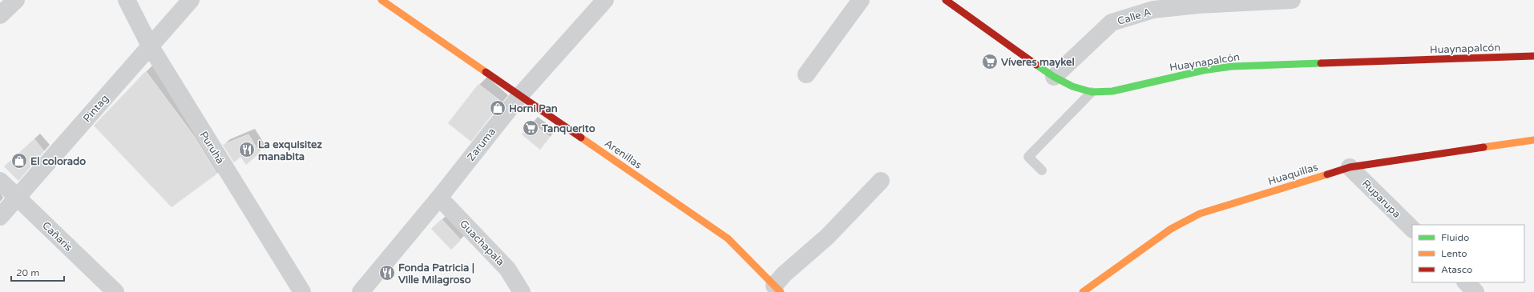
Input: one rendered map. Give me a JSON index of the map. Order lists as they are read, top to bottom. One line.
{"streets":{"street":["Calle A","Huaynapalcón","Pintag","Zaruma","Puruhá","Arenillas","Huaquillas","Ruparupa","Cañaris","Guachapala"]},"crossings":[["Calle A","Huaynapalcón"],["Pintag","Puruhá"],["Pintag","Cañaris"],["Zaruma","Arenillas"],["Zaruma","Guachapala"],["Huaquillas","Ruparupa"]],"places":{"supermarket":["Víveres maykel","Tanquerito"],"shop":["Horni Pan","El colorado"],"restaurant":["La exquisitez manabita","Fonda Patricia | Ville Milagroso"]},"legend":["Fluido","Lento","Atasco"],"scale_bar":"20 m"}
